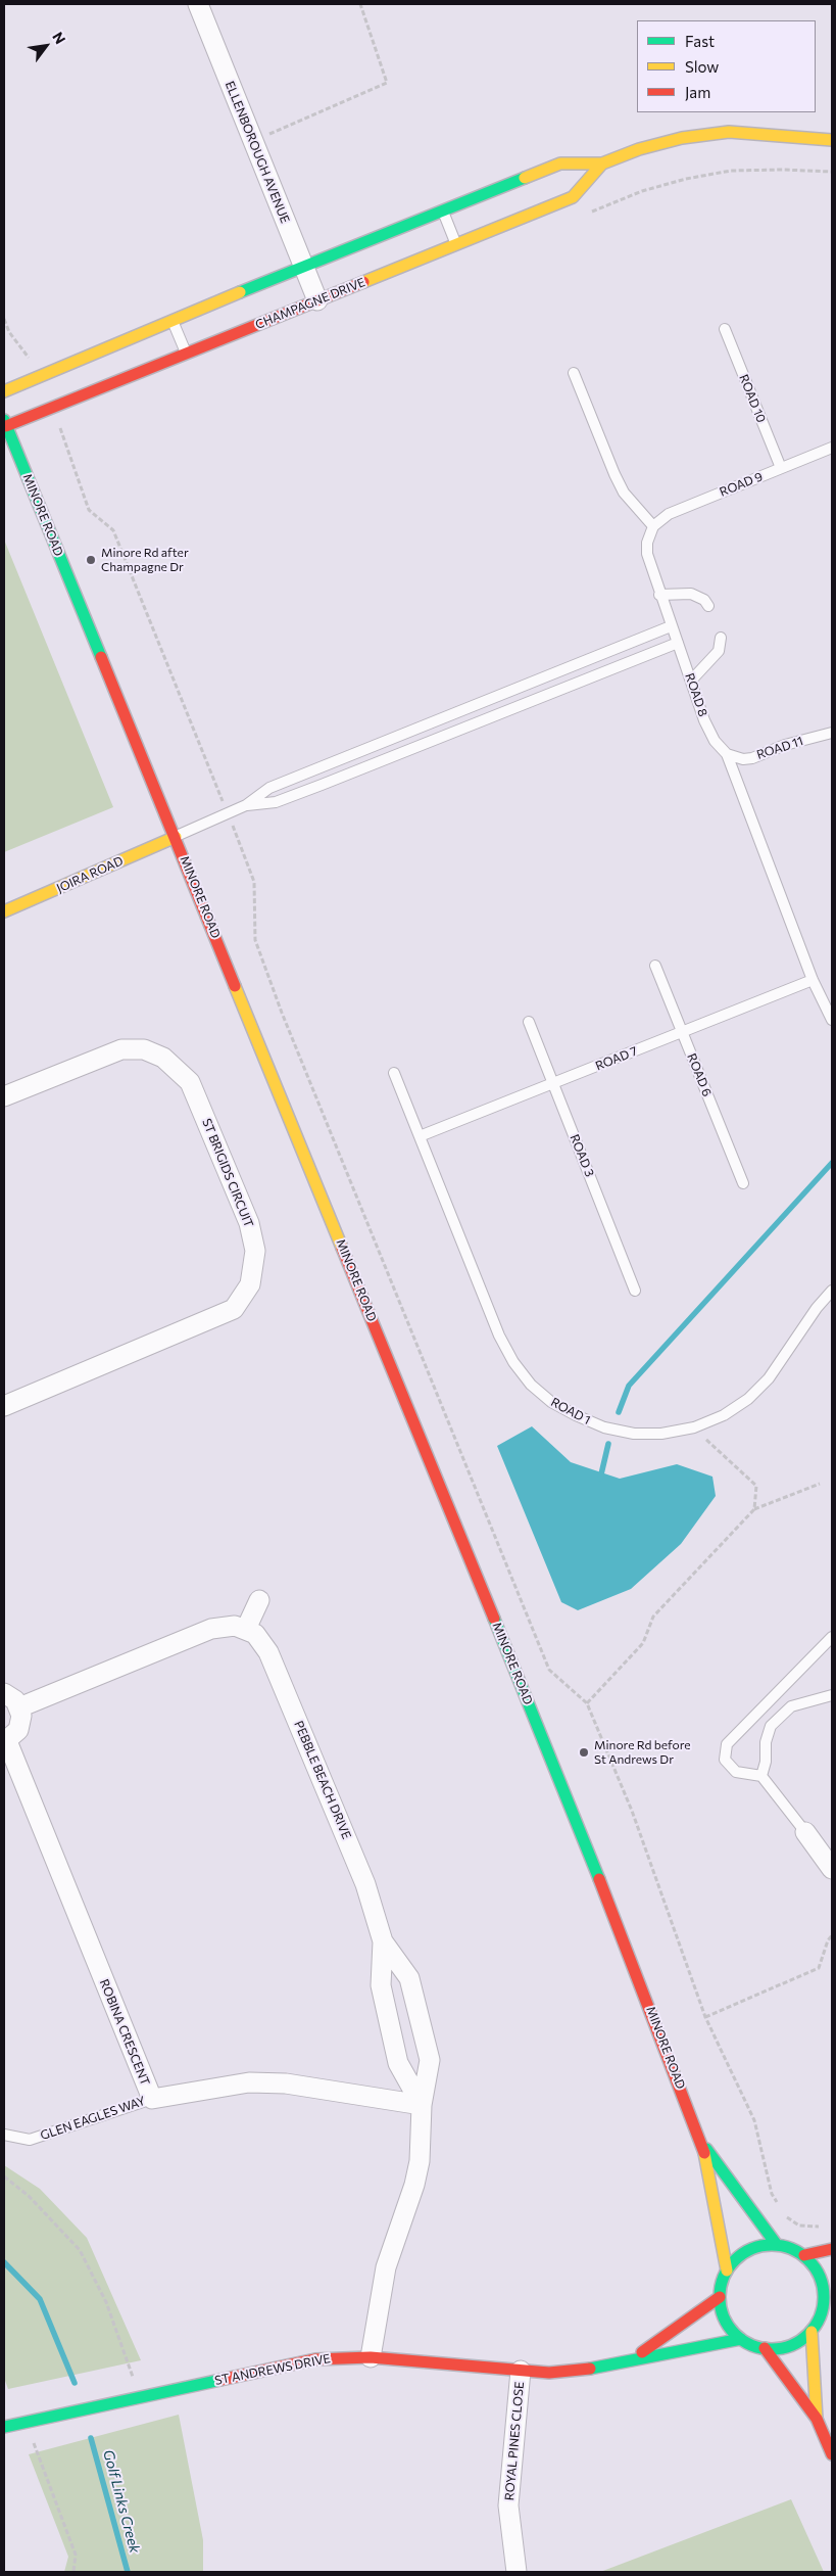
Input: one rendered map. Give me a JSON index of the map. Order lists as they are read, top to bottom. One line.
{"streets":{"street":["ELLENBOROUGH AVENUE","CHAMPAGNE DRIVE","MINORE ROAD","JOIRA ROAD","ST BRIGIDS CIRCUIT","PEBBLE BEACH DRIVE","ROBINA CRESCENT","ST ANDREWS DRIVE","ROYAL PINES CLOSE"],"lane":["ROAD 10","ROAD 9","ROAD 8","ROAD 11","ROAD 7","ROAD 6","ROAD 3","ROAD 1","GLEN EAGLES WAY"]},"crossings":[["ELLENBOROUGH AVENUE","CHAMPAGNE DRIVE"],["CHAMPAGNE DRIVE","MINORE ROAD"],["ROAD 10","ROAD 9"],["ROAD 9","ROAD 8"],["MINORE ROAD","JOIRA ROAD"],["MINORE ROAD","ST ANDREWS DRIVE"],["ROAD 8","ROAD 11"],["ROAD 8","ROAD 7"],["ROAD 7","ROAD 6"],["ROAD 7","ROAD 3"],["ROAD 7","ROAD 1"],["PEBBLE BEACH DRIVE","ROBINA CRESCENT"],["PEBBLE BEACH DRIVE","ST ANDREWS DRIVE"],["ROBINA CRESCENT","GLEN EAGLES WAY"],["ST ANDREWS DRIVE","ROYAL PINES CLOSE"]],"water":["Golf Links Creek"],"places":["Minore Rd after Champagne Dr","Minore Rd before St Andrews Dr"],"legend":["Fast","Slow","Jam"],"north":"top right"}
